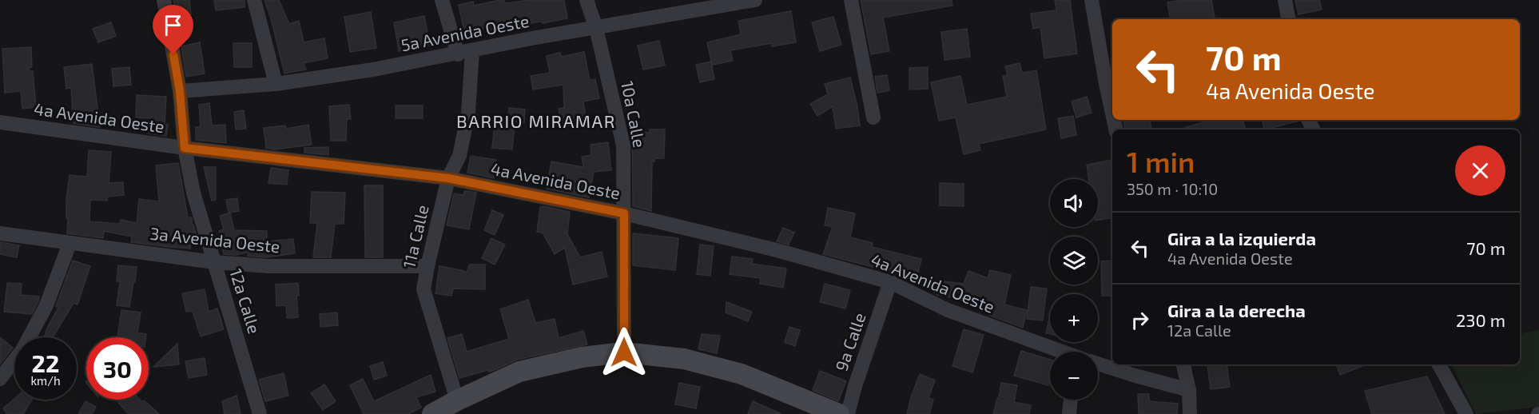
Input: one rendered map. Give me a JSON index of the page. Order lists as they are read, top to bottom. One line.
{"streets":{"street":["5a Avenida Oeste","10a Calle","4a Avenida Oeste","11a Calle","3a Avenida Oeste","12a Calle","9a Calle"]},"crossings":[["5a Avenida Oeste","10a Calle"],["5a Avenida Oeste","11a Calle"],["5a Avenida Oeste","12a Calle"],["10a Calle","4a Avenida Oeste"],["4a Avenida Oeste","11a Calle"],["4a Avenida Oeste","12a Calle"],["4a Avenida Oeste","9a Calle"],["11a Calle","3a Avenida Oeste"],["3a Avenida Oeste","12a Calle"]],"districts":["BARRIO MIRAMAR"],"page":{"turn":["70 m","4a Avenida Oeste"],"heading":["1 min","350 m · 10:10"],"map_buttons":["+","−"],"list":[{"name":"Gira a la izquierda","note":"4a Avenida Oeste","value":"70 m"},{"name":"Gira a la derecha","note":"12a Calle","value":"230 m"}],"speed":"22 km/h","limit":"30"}}
